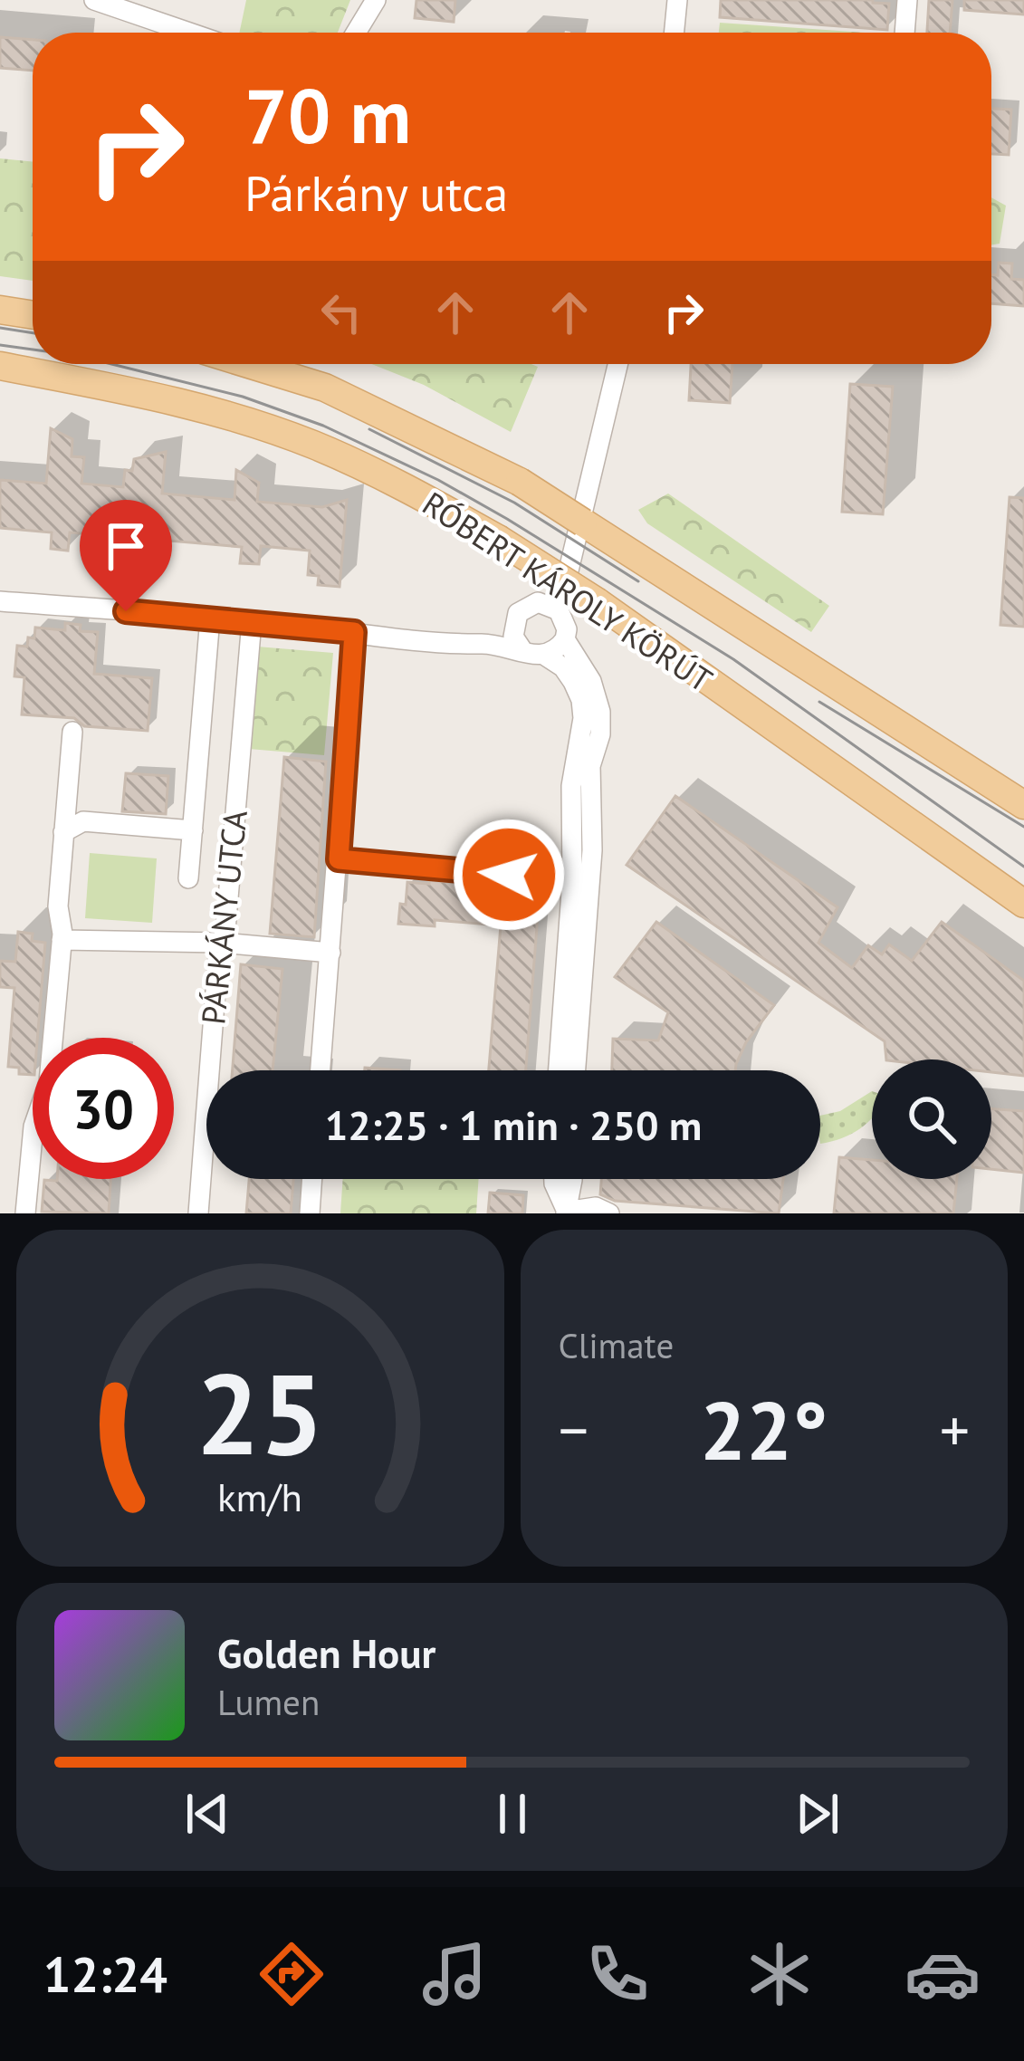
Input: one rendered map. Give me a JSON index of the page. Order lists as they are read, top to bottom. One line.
{"streets":{"main road":["RÓBERT KÁROLY KÖRÚT"],"street":["PÁRKÁNY UTCA"]},"page":{"turn":["70 m","Párkány utca"],"limit":"30","trip":"12:25 · 1 min · 250 m","tile":"Climate","heat":["−","22°","+"],"song":["Golden Hour","Lumen"],"tabs":"12:24","gauge":["25","km/h"]}}
